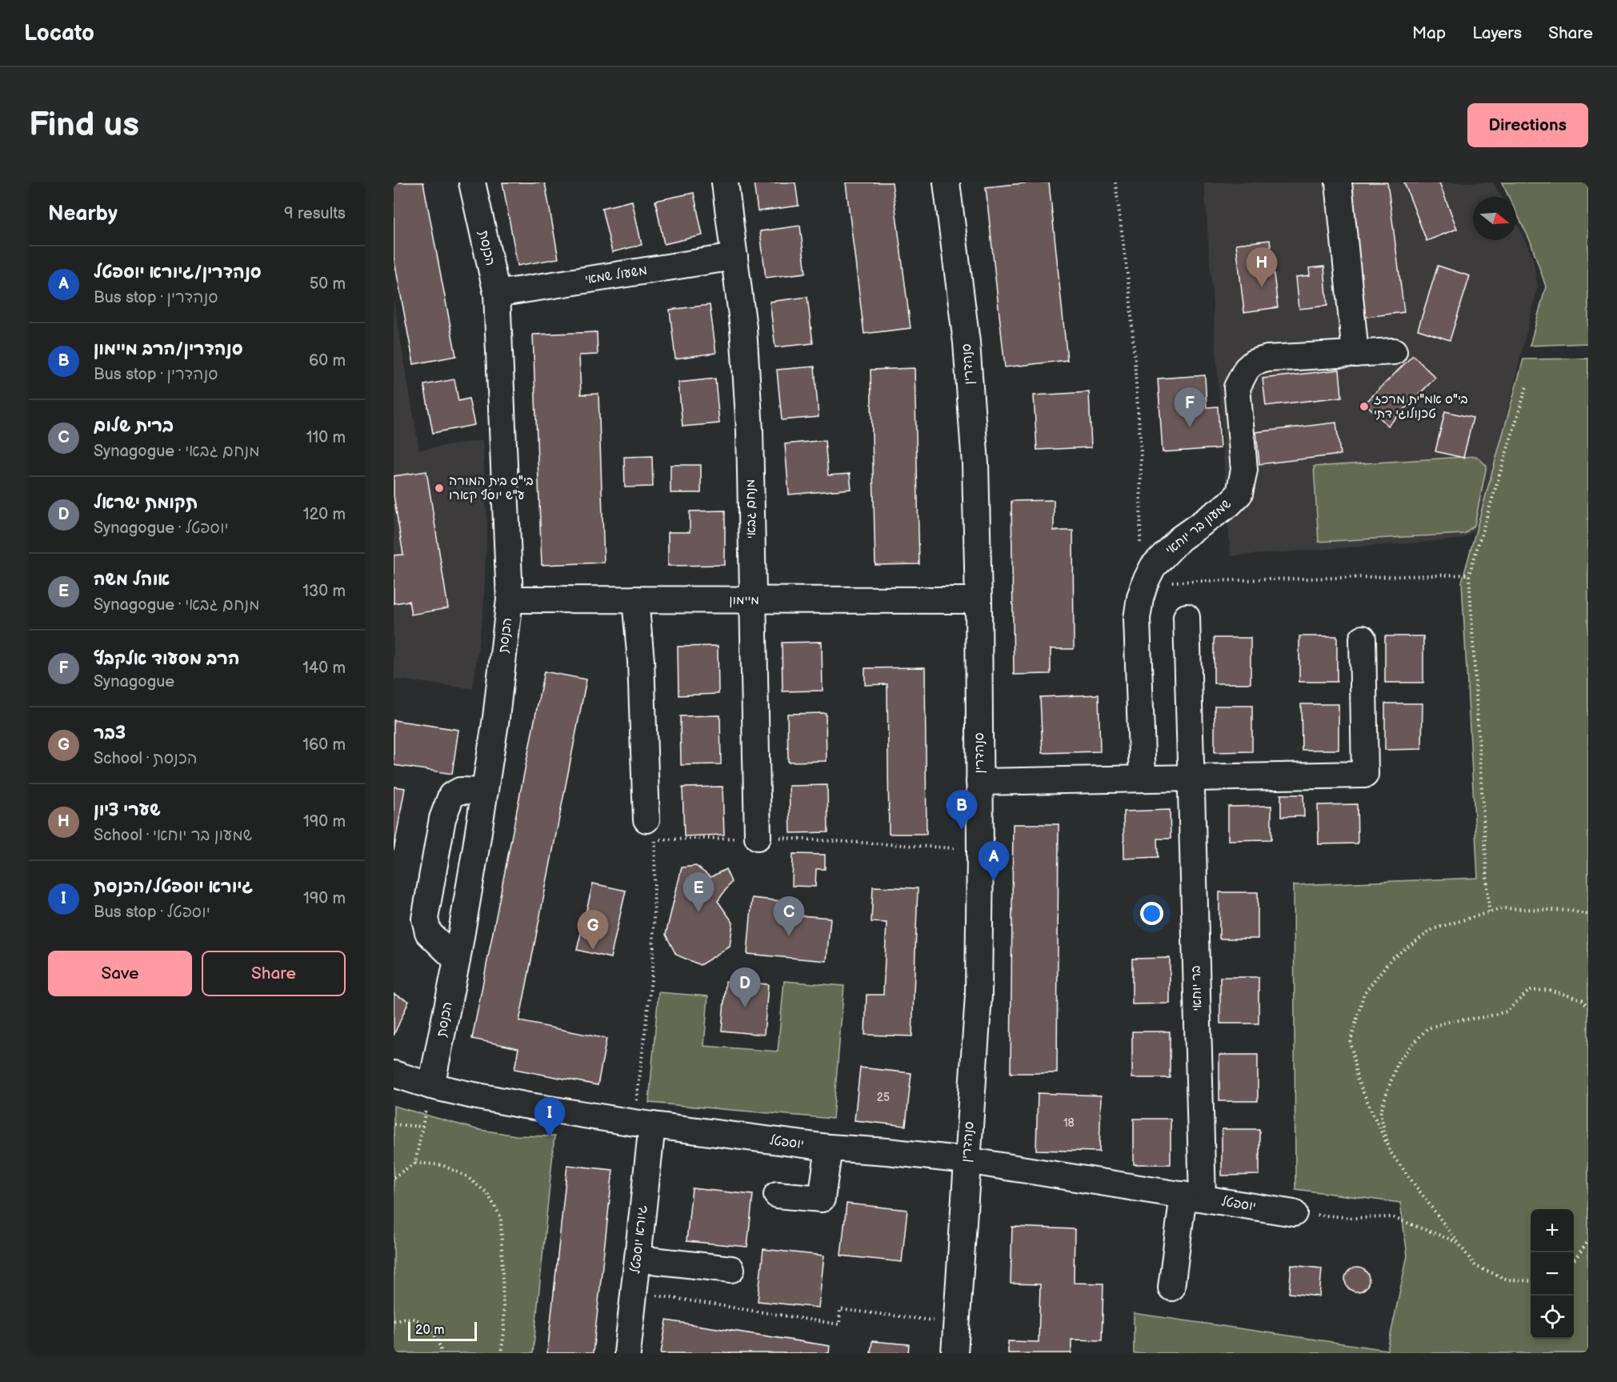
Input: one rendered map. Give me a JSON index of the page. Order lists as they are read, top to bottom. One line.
{"streets":{"street":["הכנסת","משעול שמאי","סנהדרין","מנחם גבאי","שמעון בר יוחאי","מיימון","בר יוחאי","יוספטל","גיורא יוספטל"]},"crossings":[["הכנסת","משעול שמאי"],["הכנסת","מיימון"],["הכנסת","יוספטל"],["משעול שמאי","מנחם גבאי"],["סנהדרין","מיימון"],["סנהדרין","יוספטל"],["מנחם גבאי","מיימון"],["בר יוחאי","יוספטל"],["יוספטל","גיורא יוספטל"]],"places":["בי\"ס אמ\"ית מרכז טכנולוגי דתי","בי\"ס בית המורה ע\"ש יוסף קארו"],"house_numbers":["25","18"],"scale_bar":"20 m","north":"right","page":{"header":"Locato","nav":["Map","Layers","Share"],"buttons":["Directions",["Save","Share"]],"title":"Find us","heading":["Nearby","9 results"],"list":[{"mark":"A","name":"סנהדרין/גיורא יוספטל","note":"Bus stop · סנהדרין","value":"50 m"},{"mark":"B","name":"סנהדרין/הרב מיימון","note":"Bus stop · סנהדרין","value":"60 m"},{"mark":"C","name":"ברית שלום","note":"Synagogue · מנחם גבאי","value":"110 m"},{"mark":"D","name":"תקומת ישראל","note":"Synagogue · יוספטל","value":"120 m"},{"mark":"E","name":"אוהל משה","note":"Synagogue · מנחם גבאי","value":"130 m"},{"mark":"F","name":"הרב מסעוד אלקבץ","note":"Synagogue","value":"140 m"},{"mark":"G","name":"צבר","note":"School · הכנסת","value":"160 m"},{"mark":"H","name":"שערי ציון","note":"School · שמעון בר יוחאי","value":"190 m"},{"mark":"I","name":"גיורא יוספטל/הכנסת","note":"Bus stop · יוספטל","value":"190 m"}],"pins":["H","F","B","A","E","C","G","D","I"],"map_buttons":["+","−"],"scale":"20 m"}}
